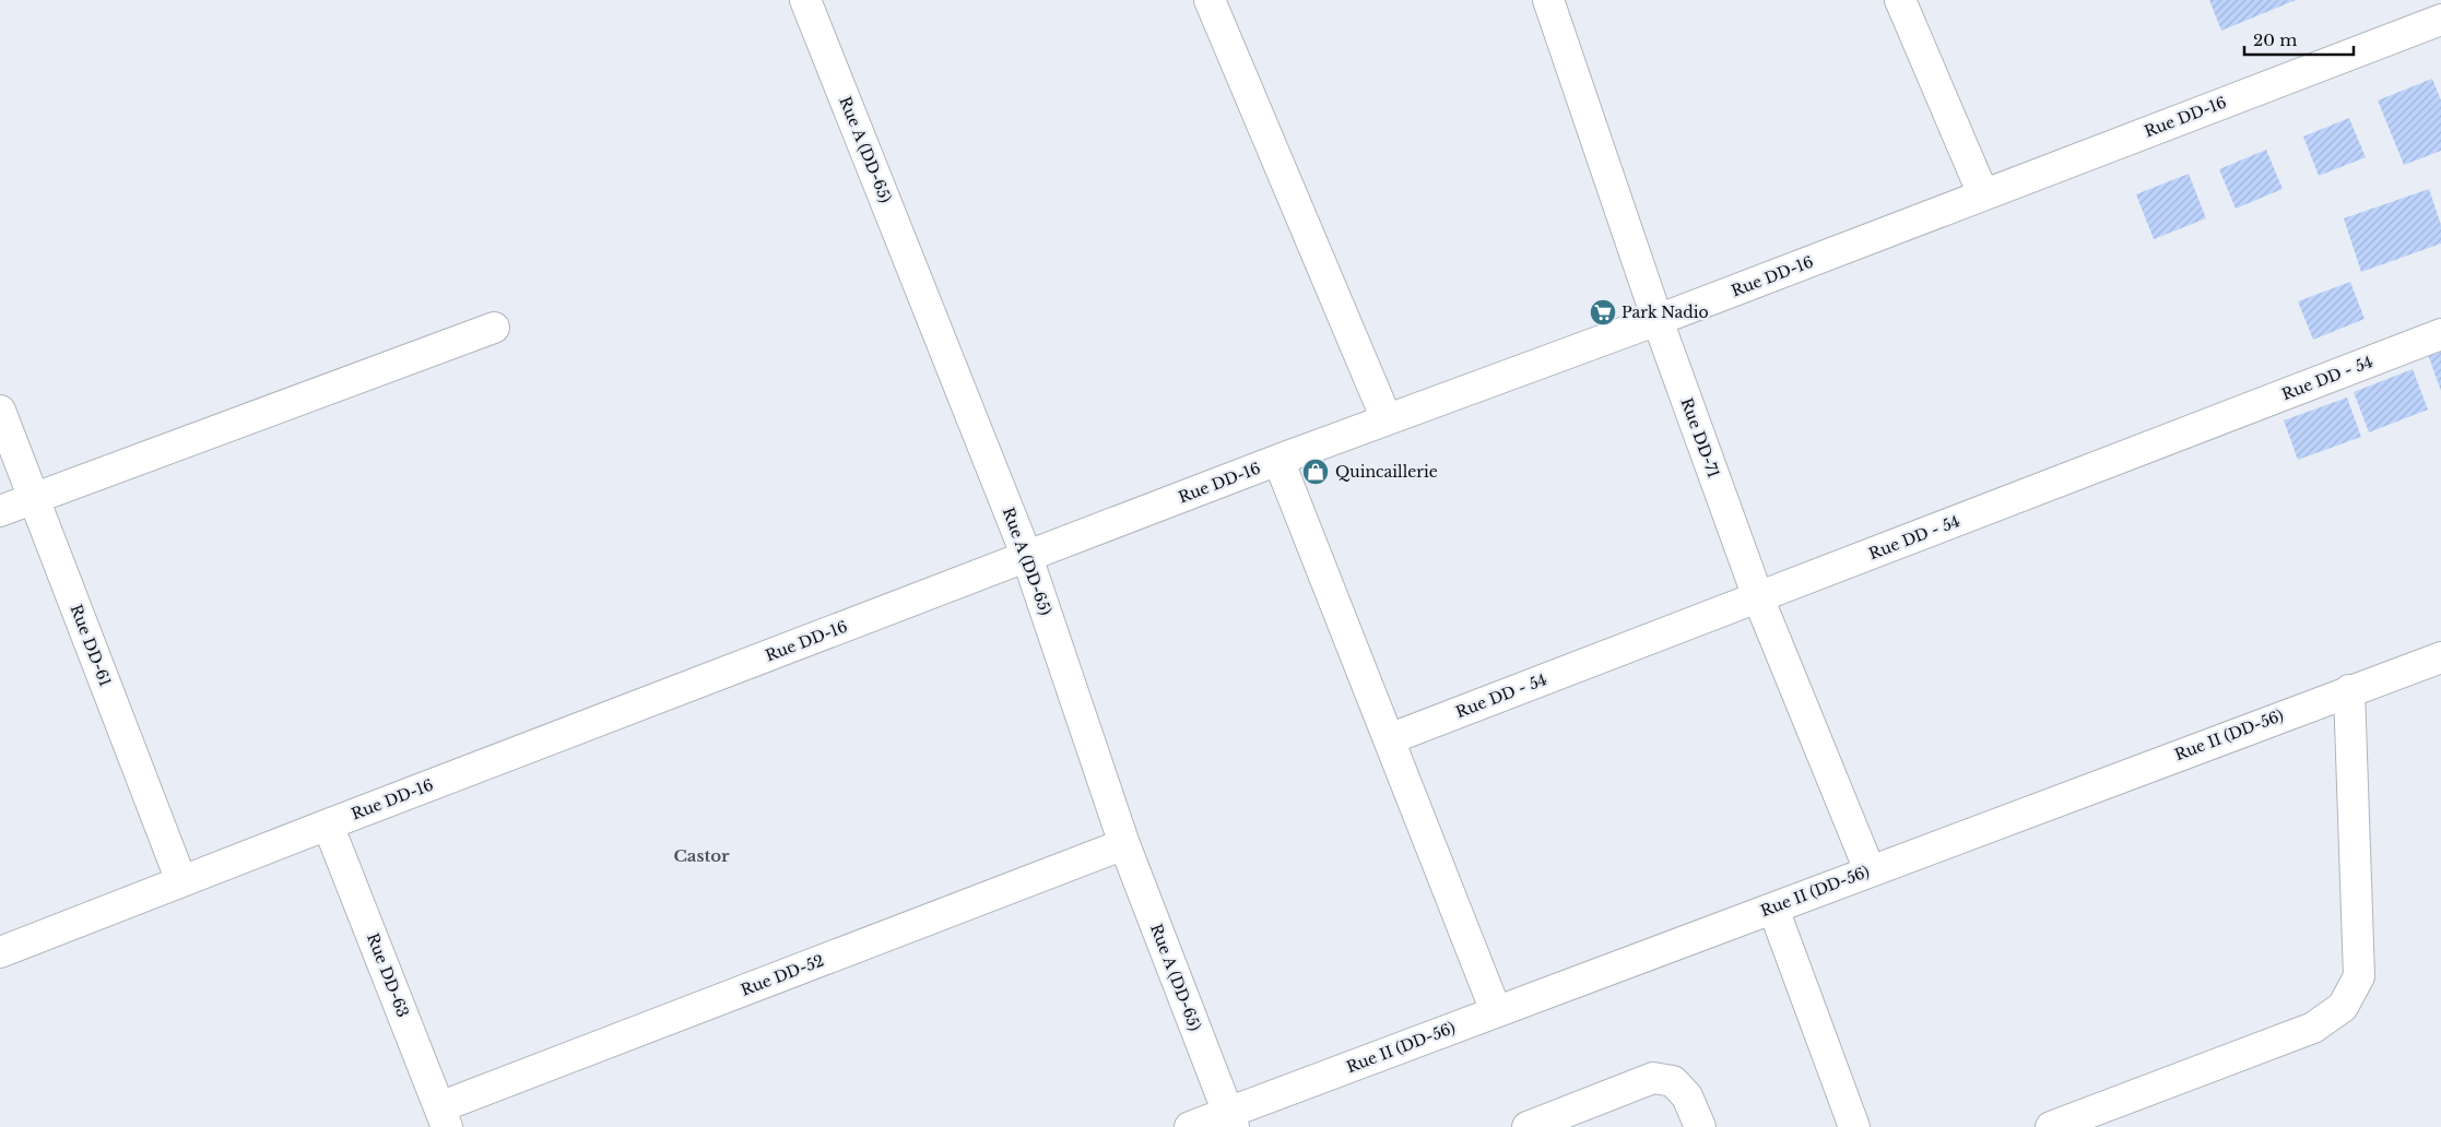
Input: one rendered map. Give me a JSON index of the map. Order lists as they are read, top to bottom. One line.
{"streets":{"street":["Rue DD-16","Rue A (DD-65)","Rue DD - 54","Rue DD-71","Rue DD-61","Rue II (DD-56)","Rue DD-63","Rue DD-52"]},"crossings":[["Rue DD-16","Rue A (DD-65)"],["Rue DD-16","Rue DD-71"],["Rue DD-16","Rue DD-61"],["Rue DD-16","Rue DD-63"],["Rue A (DD-65)","Rue II (DD-56)"],["Rue A (DD-65)","Rue DD-52"],["Rue DD - 54","Rue DD-71"],["Rue DD-71","Rue II (DD-56)"],["Rue DD-63","Rue DD-52"]],"districts":["Castor"],"places":{"supermarket":["Park Nadio"],"shop":["Quincaillerie"]},"scale_bar":"20 m"}
